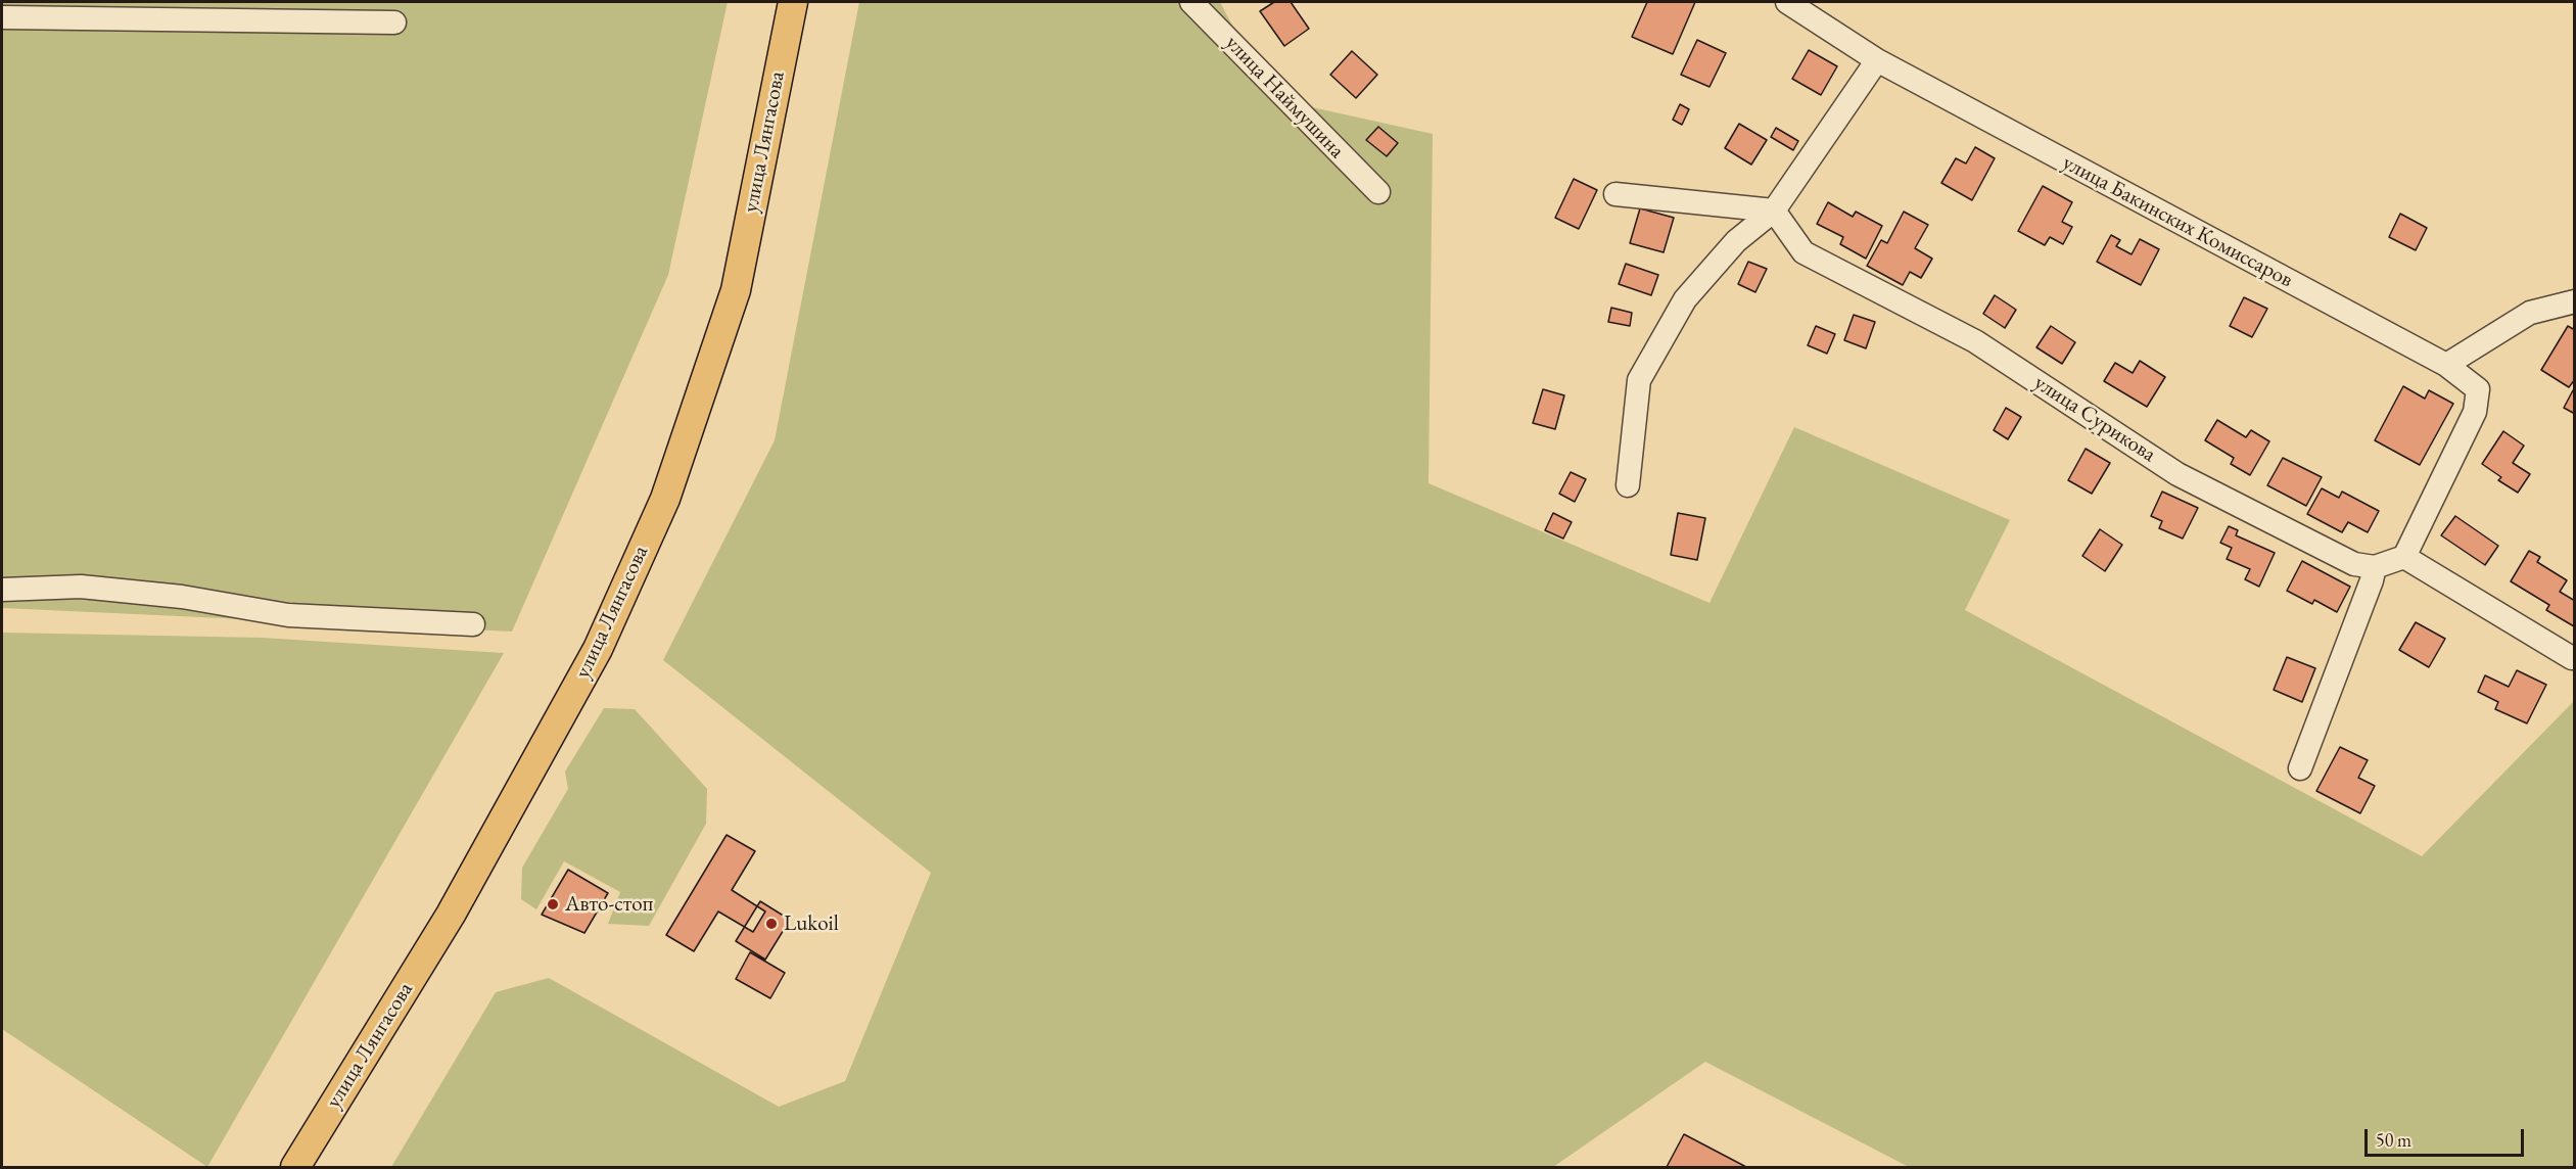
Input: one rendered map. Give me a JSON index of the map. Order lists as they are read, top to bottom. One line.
{"streets":{"main road":["улица Лянгасова"],"street":["улица Наймушина","улица Бакинских Комиссаров","улица Сурикова"]},"places":["Авто-стоп","Lukoil"],"scale_bar":"50 m"}
